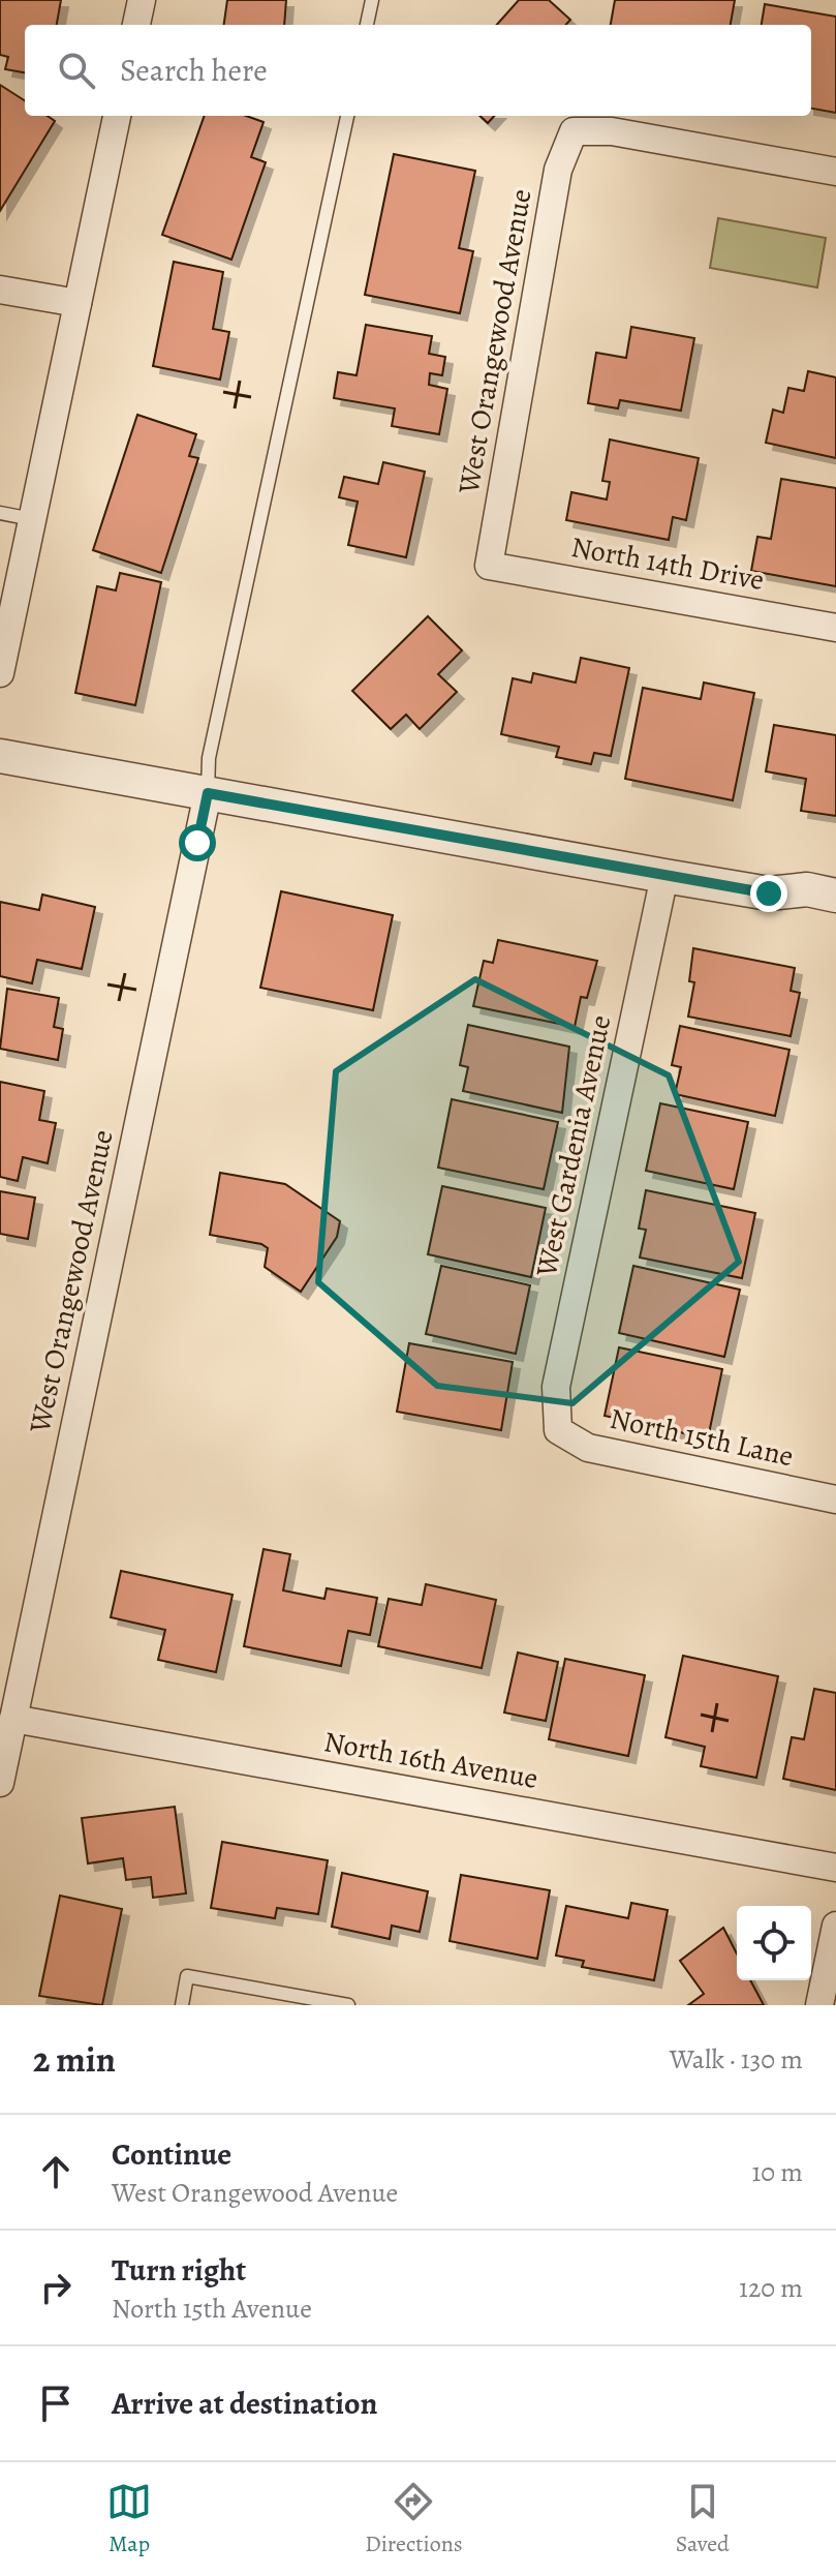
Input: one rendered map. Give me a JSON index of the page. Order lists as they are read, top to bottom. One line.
{"streets":{"street":["West Orangewood Avenue","North 14th Drive","West Gardenia Avenue","North 15th Lane","North 16th Avenue"]},"crossings":[["West Orangewood Avenue","North 14th Drive"],["West Orangewood Avenue","North 16th Avenue"],["West Gardenia Avenue","North 15th Lane"]],"page":{"search":"Search here","heading":["2 min","Walk · 130 m"],"list":[["Continue","West Orangewood Avenue","10 m"],["Turn right","North 15th Avenue","120 m"],"Arrive at destination"],"nav":["Map","Directions","Saved"]}}
